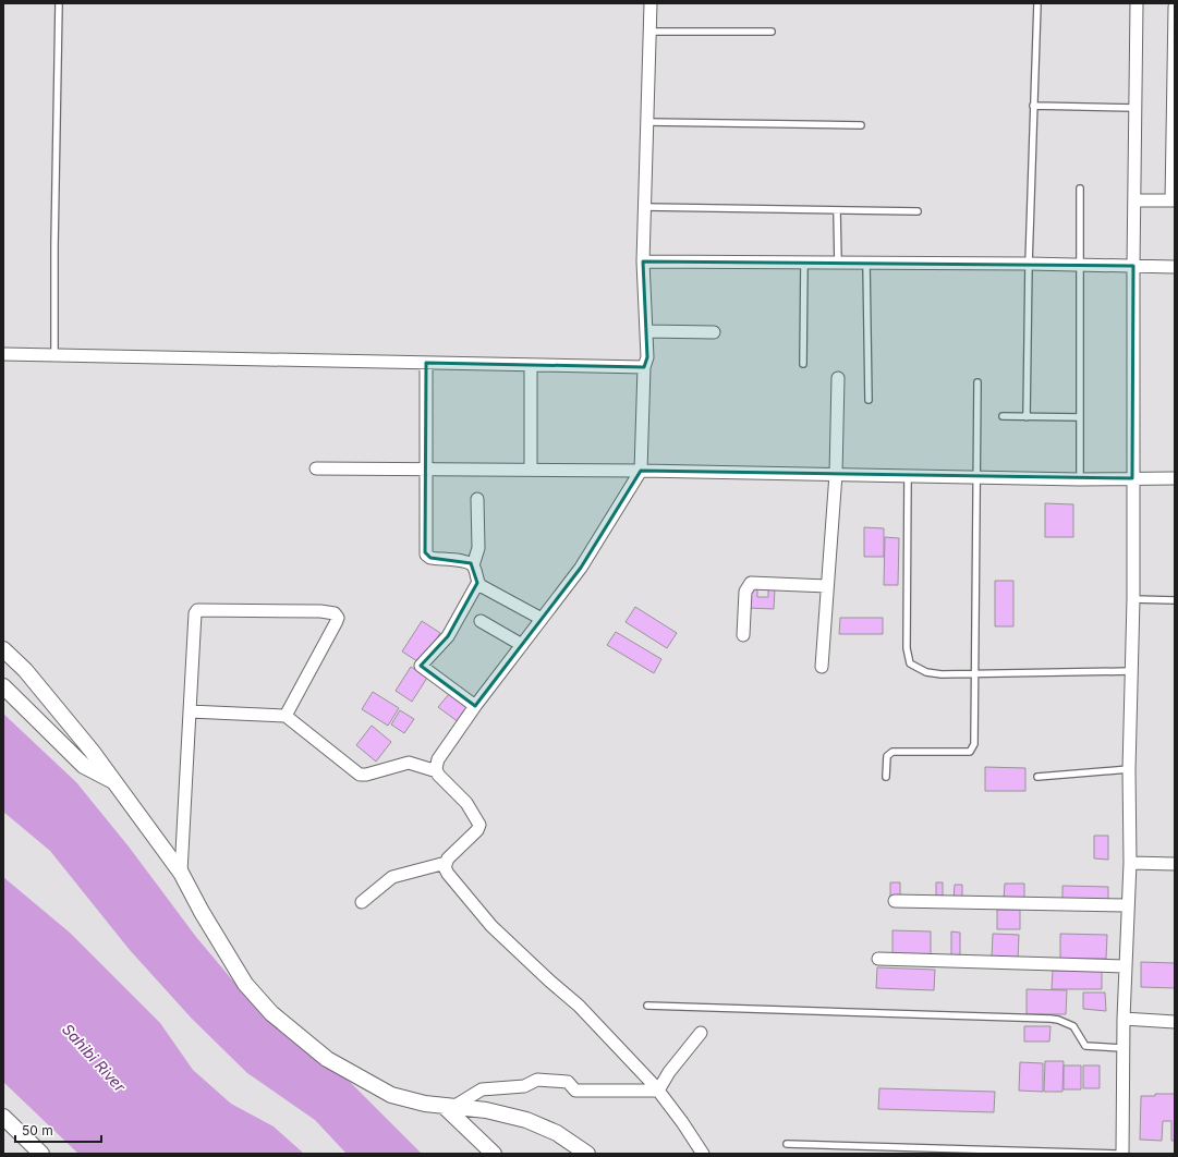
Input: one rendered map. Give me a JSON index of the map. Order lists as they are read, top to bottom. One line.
{"water":["Sahibi River"],"scale_bar":"50 m"}
